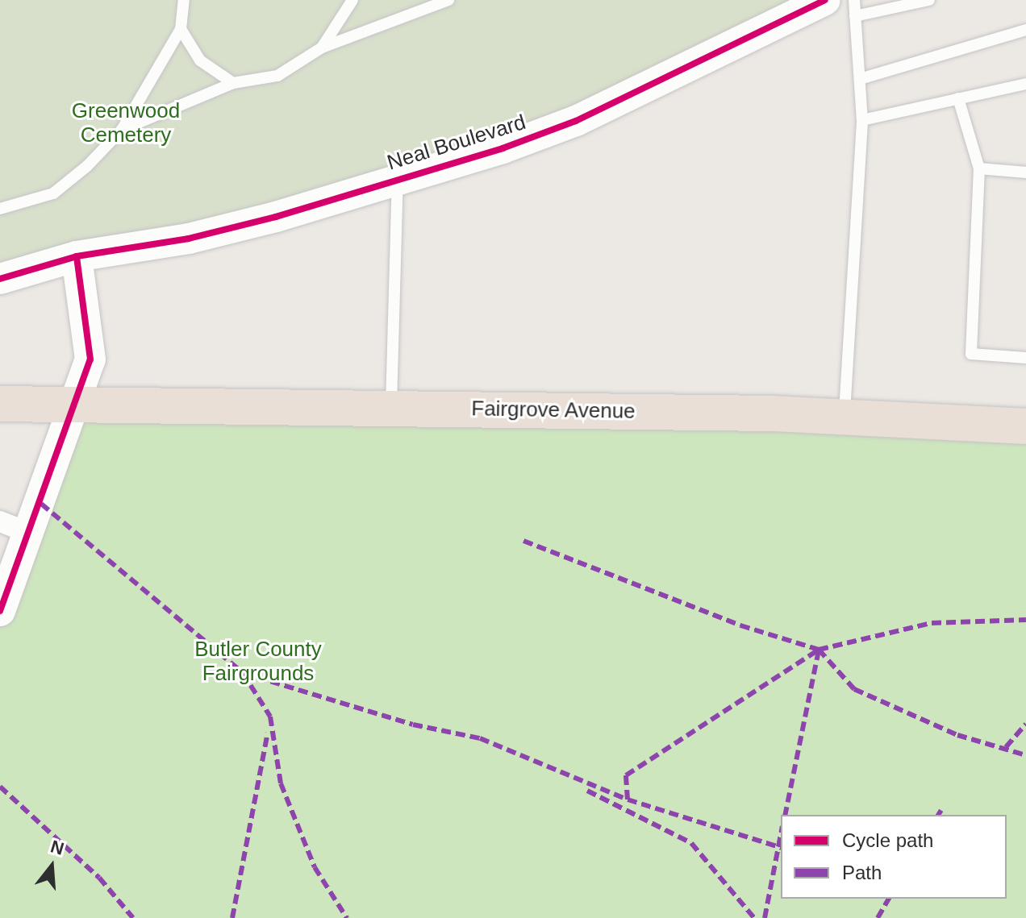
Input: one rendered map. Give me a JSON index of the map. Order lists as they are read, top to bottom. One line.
{"streets":{"highway":["Fairgrove Avenue"],"street":["Neal Boulevard"]},"parks":["Greenwood Cemetery","Butler County Fairgrounds"],"legend":["Cycle path","Path"],"north":"top"}
